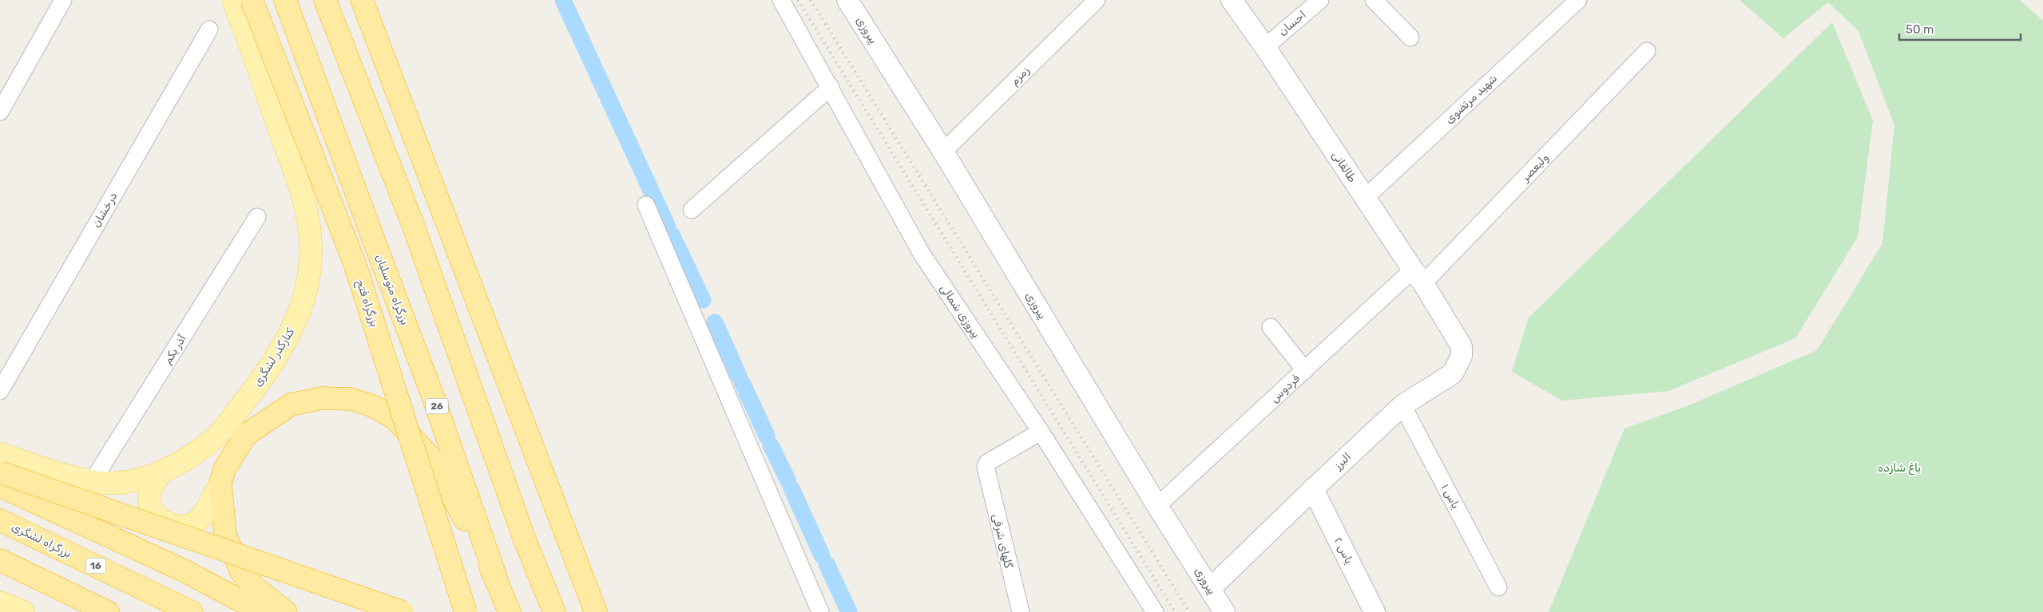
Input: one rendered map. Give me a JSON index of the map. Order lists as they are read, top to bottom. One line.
{"streets":{"highway":["بزرگراه متوسلیان","بزرگراه فتح","26","بزرگراه لشگری","16"],"main road":["کنارگذر لشگری"],"street":["احسان","پیروزی","زمزم","شهید مرتضوی","طالقانی","ولیعصر","درخشان","پیروزی شمالی","آذر یکم","فردوس","البرز","یاس ۱","گلهای شرقی","یاس ۲"]},"crossings":[["احسان","طالقانی"],["پیروزی","زمزم"],["پیروزی","فردوس"],["پیروزی","البرز"],["شهید مرتضوی","طالقانی"],["طالقانی","ولیعصر"],["طالقانی","فردوس"],["طالقانی","البرز"],["ولیعصر","فردوس"],["بزرگراه متوسلیان","26"],["پیروزی شمالی","گلهای شرقی"],["آذر یکم","کنارگذر لشگری"],["البرز","یاس ۱"],["البرز","یاس ۲"]],"parks":["باغ شازده"],"scale_bar":"50 m"}
